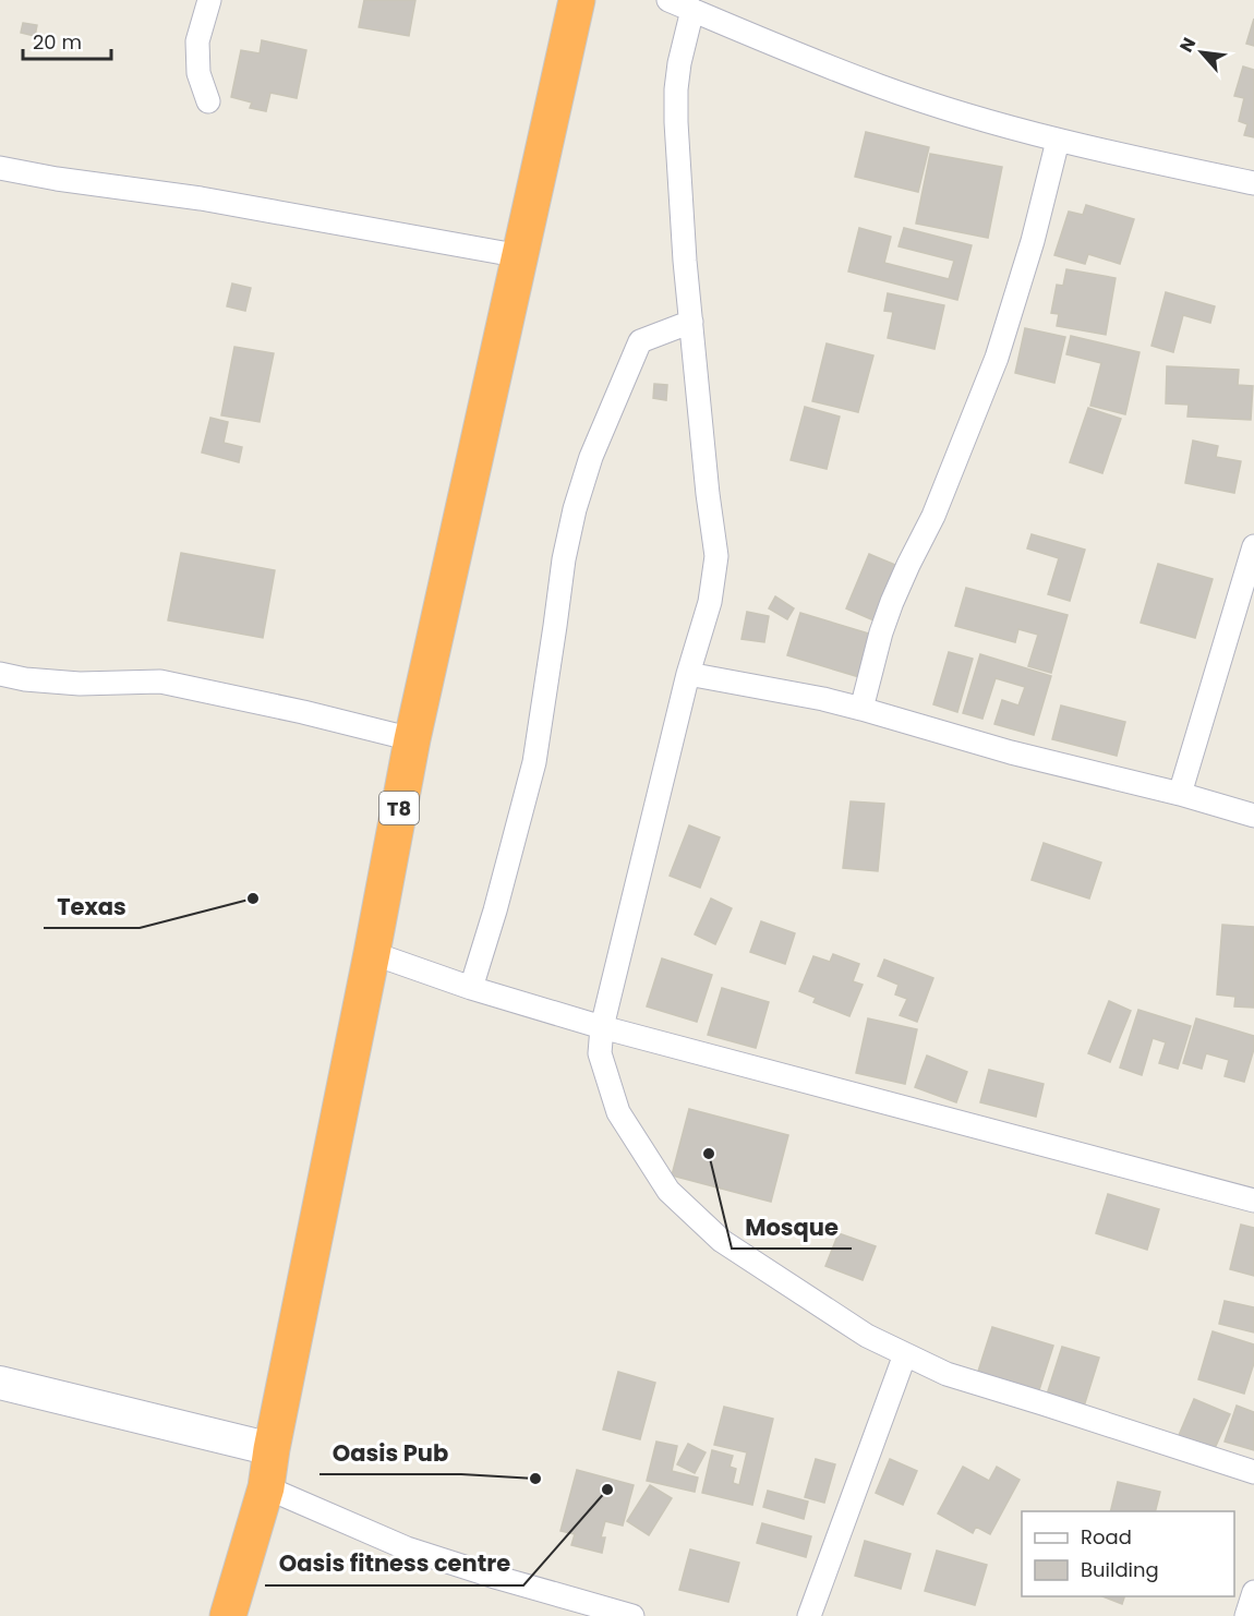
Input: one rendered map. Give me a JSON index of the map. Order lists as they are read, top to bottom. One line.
{"streets":{"highway":["T8"]},"places":["Texas","Mosque","Oasis Pub","Oasis fitness centre"],"legend":["Road","Building"],"scale_bar":"20 m","north":"top left"}
